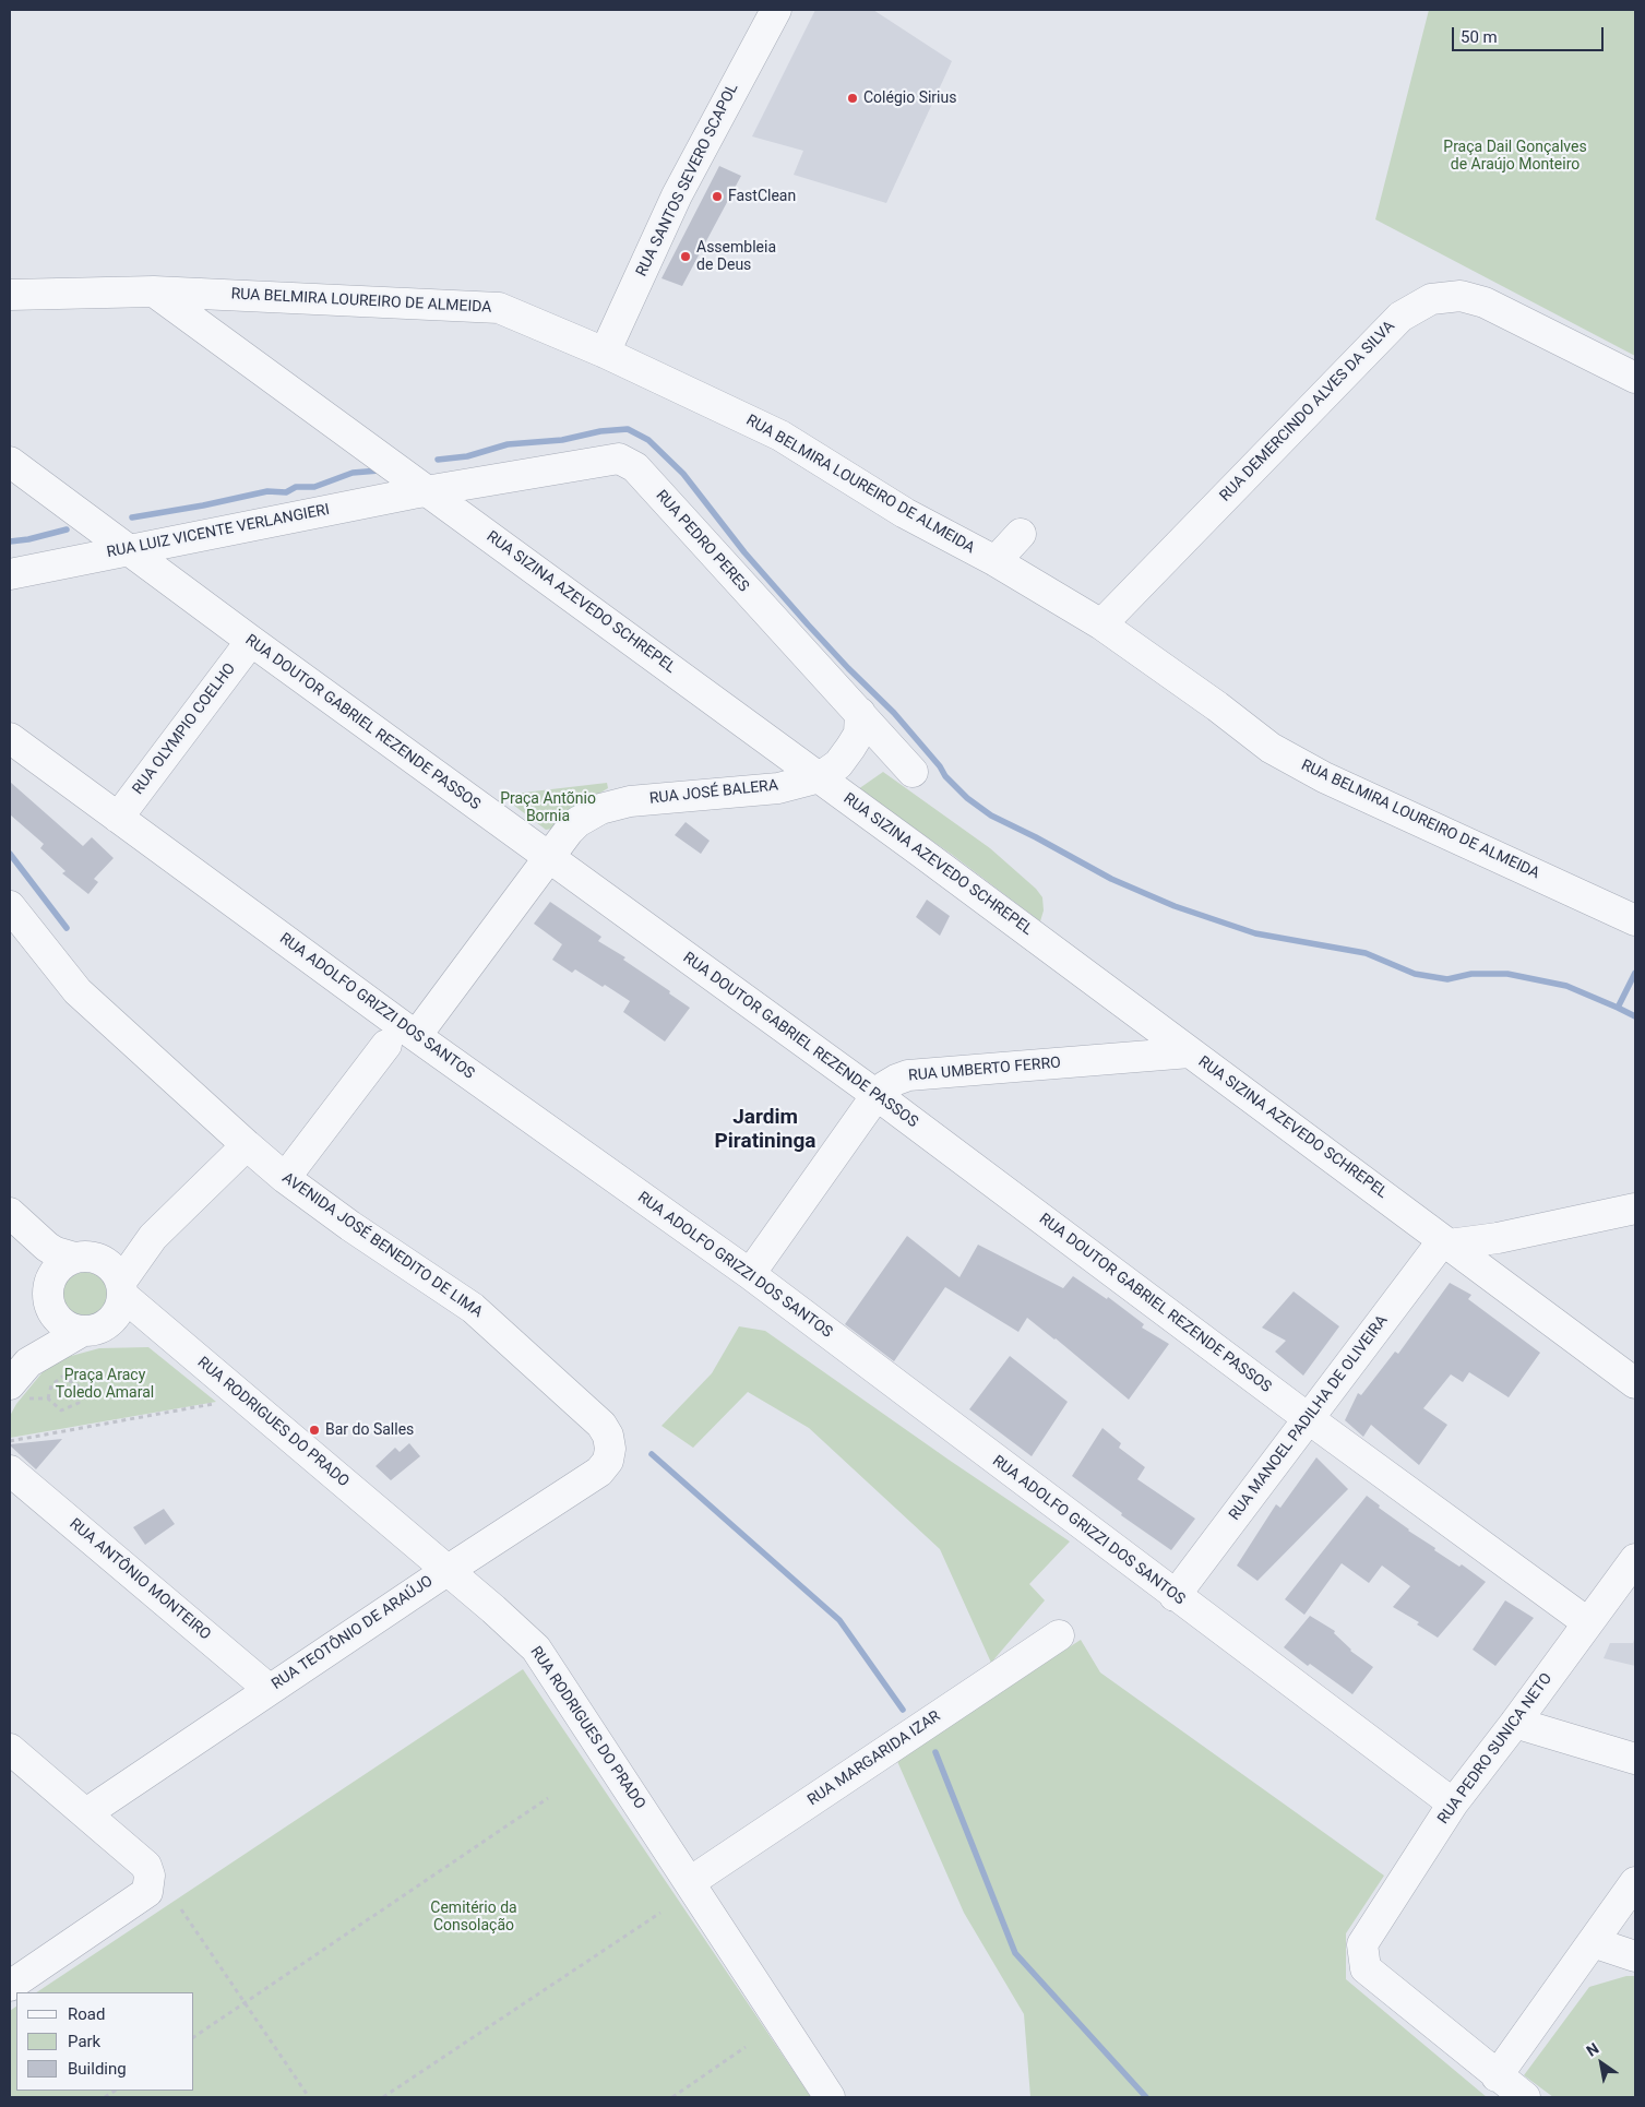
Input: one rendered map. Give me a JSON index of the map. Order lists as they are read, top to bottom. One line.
{"streets":{"street":["RUA SANTOS SEVERO SCAPOL","RUA BELMIRA LOUREIRO DE ALMEIDA","RUA DEMERCINDO ALVES DA SILVA","RUA LUIZ VICENTE VERLANGIERI","RUA PEDRO PERES","RUA SIZINA AZEVEDO SCHREPEL","RUA DOUTOR GABRIEL REZENDE PASSOS","RUA OLYMPIO COELHO","RUA JOSÉ BALERA","RUA ADOLFO GRIZZI DOS SANTOS","RUA UMBERTO FERRO","AVENIDA JOSÉ BENEDITO DE LIMA","RUA MANOEL PADILHA DE OLIVEIRA","RUA RODRIGUES DO PRADO","RUA ANTÔNIO MONTEIRO","RUA TEOTÔNIO DE ARAÚJO","RUA PEDRO SUNICA NETO","RUA MARGARIDA IZAR"]},"crossings":[["RUA SANTOS SEVERO SCAPOL","RUA BELMIRA LOUREIRO DE ALMEIDA"],["RUA BELMIRA LOUREIRO DE ALMEIDA","RUA DEMERCINDO ALVES DA SILVA"],["RUA BELMIRA LOUREIRO DE ALMEIDA","RUA SIZINA AZEVEDO SCHREPEL"],["RUA LUIZ VICENTE VERLANGIERI","RUA PEDRO PERES"],["RUA LUIZ VICENTE VERLANGIERI","RUA SIZINA AZEVEDO SCHREPEL"],["RUA LUIZ VICENTE VERLANGIERI","RUA DOUTOR GABRIEL REZENDE PASSOS"],["RUA PEDRO PERES","RUA SIZINA AZEVEDO SCHREPEL"],["RUA PEDRO PERES","RUA JOSÉ BALERA"],["RUA SIZINA AZEVEDO SCHREPEL","RUA JOSÉ BALERA"],["RUA SIZINA AZEVEDO SCHREPEL","RUA UMBERTO FERRO"],["RUA SIZINA AZEVEDO SCHREPEL","RUA MANOEL PADILHA DE OLIVEIRA"],["RUA DOUTOR GABRIEL REZENDE PASSOS","RUA OLYMPIO COELHO"],["RUA DOUTOR GABRIEL REZENDE PASSOS","RUA JOSÉ BALERA"],["RUA DOUTOR GABRIEL REZENDE PASSOS","RUA UMBERTO FERRO"],["RUA DOUTOR GABRIEL REZENDE PASSOS","RUA MANOEL PADILHA DE OLIVEIRA"],["RUA DOUTOR GABRIEL REZENDE PASSOS","RUA PEDRO SUNICA NETO"],["RUA OLYMPIO COELHO","RUA ADOLFO GRIZZI DOS SANTOS"],["RUA JOSÉ BALERA","RUA ADOLFO GRIZZI DOS SANTOS"],["RUA ADOLFO GRIZZI DOS SANTOS","RUA UMBERTO FERRO"],["RUA ADOLFO GRIZZI DOS SANTOS","RUA MANOEL PADILHA DE OLIVEIRA"],["RUA ADOLFO GRIZZI DOS SANTOS","RUA PEDRO SUNICA NETO"],["AVENIDA JOSÉ BENEDITO DE LIMA","RUA TEOTÔNIO DE ARAÚJO"],["RUA RODRIGUES DO PRADO","RUA TEOTÔNIO DE ARAÚJO"],["RUA RODRIGUES DO PRADO","RUA MARGARIDA IZAR"],["RUA ANTÔNIO MONTEIRO","RUA TEOTÔNIO DE ARAÚJO"]],"districts":["Jardim Piratininga"],"parks":["Praça Dail Gonçalves de Araújo Monteiro","Praça Antõnio Bornia","Praça Aracy Toledo Amaral","Cemitério da Consolação"],"places":["Colégio Sirius","FastClean","Assembleia de Deus","Bar do Salles"],"legend":["Road","Park","Building"],"scale_bar":"50 m","north":"top left"}
